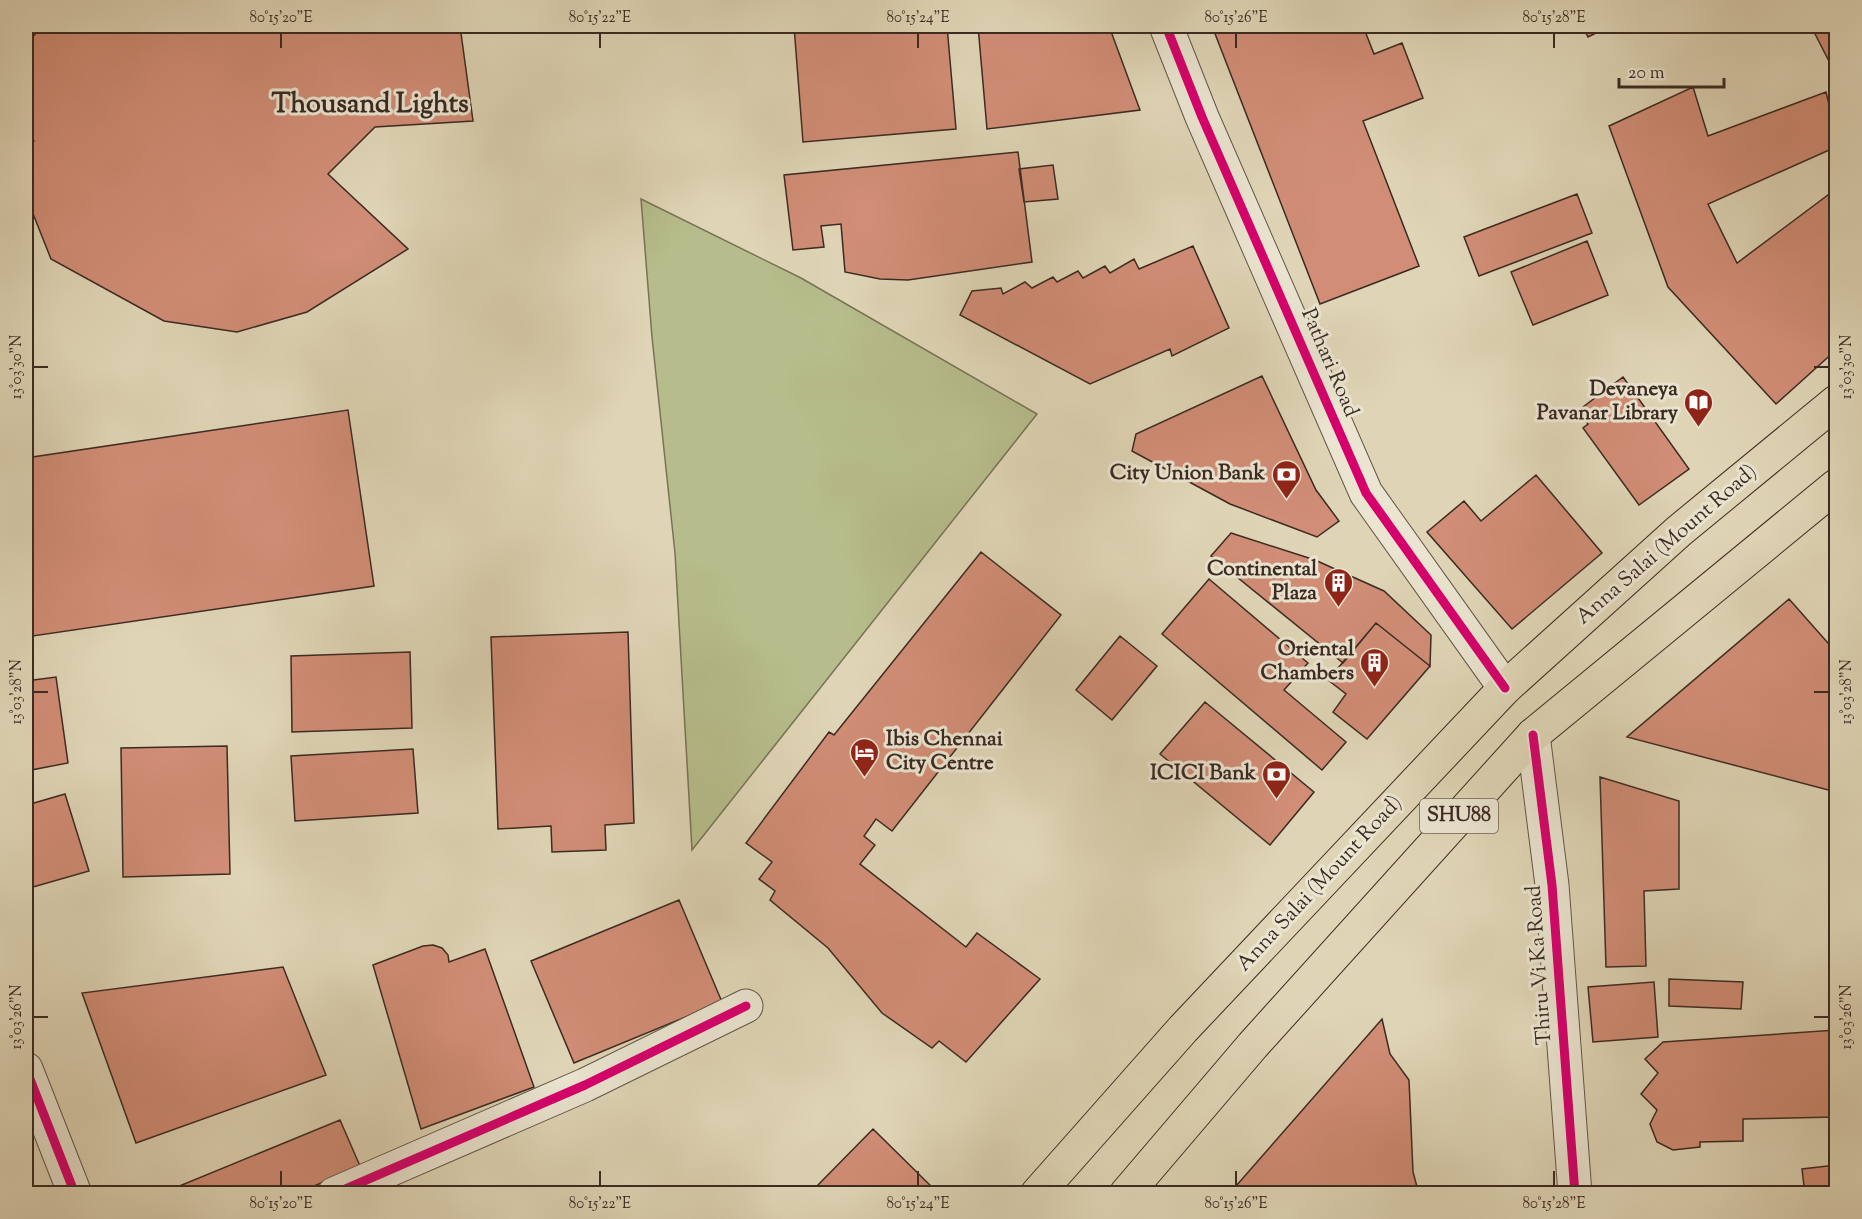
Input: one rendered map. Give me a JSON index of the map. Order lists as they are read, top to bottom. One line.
{"streets":{"main road":["Anna Salai (Mount Road)","SHU88"],"street":["Pathari Road","Thiru Vi Ka Road"]},"crossings":[["Pathari Road","Anna Salai (Mount Road)"],["SHU88","Thiru Vi Ka Road"]],"districts":["Thousand Lights"],"places":{"library":["Devaneya Pavanar Library"],"bank":["City Union Bank","ICICI Bank"],"building":["Continental Plaza","Oriental Chambers"],"hotel":["Ibis Chennai City Centre"]},"scale_bar":"20 m","coordinates":["80°15'20\"E","80°15'22\"E","80°15'24\"E","80°15'26\"E","80°15'28\"E","13°03'30\"N","13°03'28\"N","13°03'26\"N"]}
